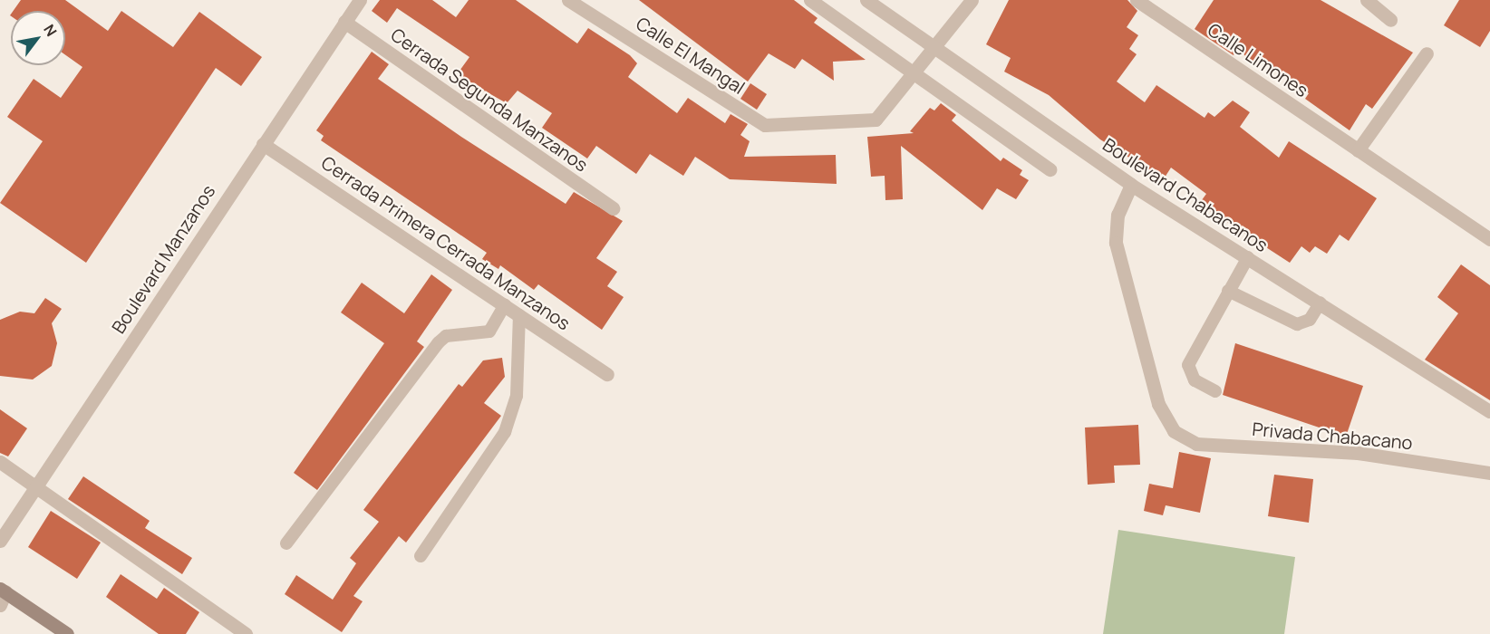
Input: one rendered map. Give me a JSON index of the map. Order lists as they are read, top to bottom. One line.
{"streets":{"street":["Calle El Mangal","Calle Limones","Cerrada Segunda Manzanos","Boulevard Chabacanos","Cerrada Primera Cerrada Manzanos","Boulevard Manzanos","Privada Chabacano"]},"crossings":[["Cerrada Segunda Manzanos","Boulevard Manzanos"],["Boulevard Chabacanos","Privada Chabacano"],["Cerrada Primera Cerrada Manzanos","Boulevard Manzanos"]],"north":"top right"}
